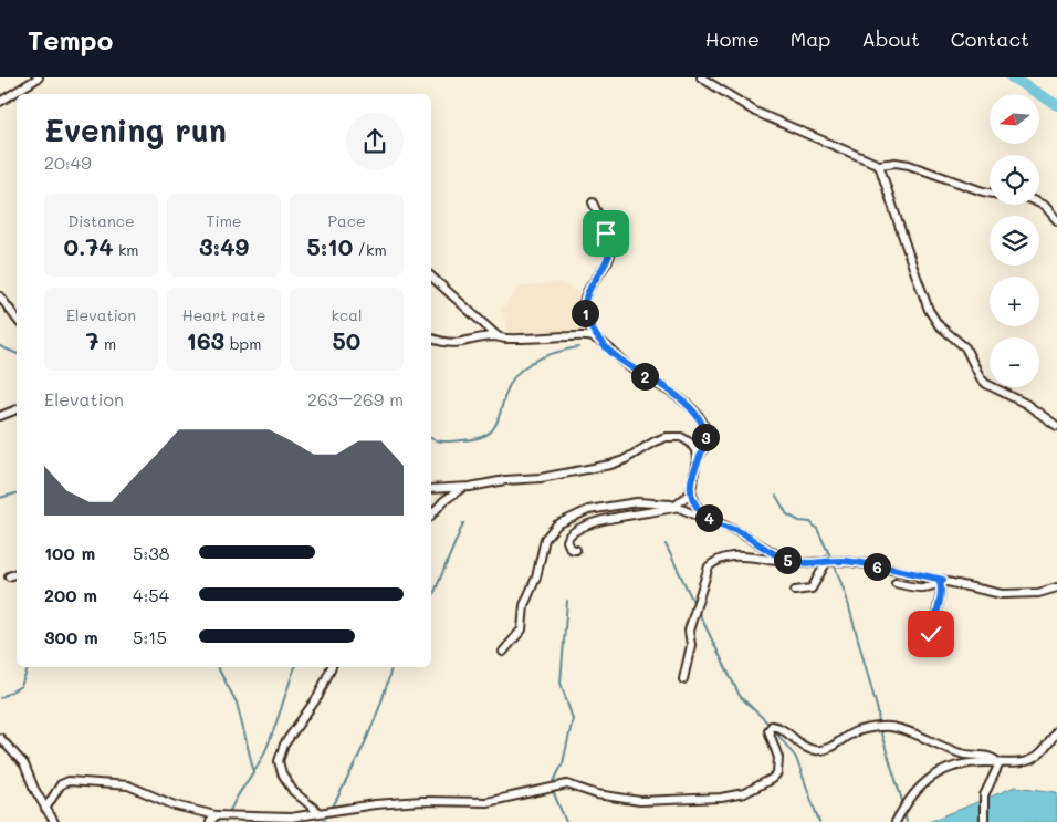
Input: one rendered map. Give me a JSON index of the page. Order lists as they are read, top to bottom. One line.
{"north":"left","page":{"header":"Tempo","nav":["Home","Map","About","Contact"],"map_buttons":["+","−"],"heading":["Evening run","20:49"],"stats":[["Distance","0.74 km"],["Time","3:49"],["Pace","5:10 /km"],["Elevation","7 m"],["Heart rate","163 bpm"],["kcal","50"]],"pins":["1","2","3","4","5","6"],"chart":["Elevation","263–269 m"],"list":[{"name":"100 m","note":"5:38"},{"name":"200 m","note":"4:54"},{"name":"300 m","note":"5:15"}]}}
